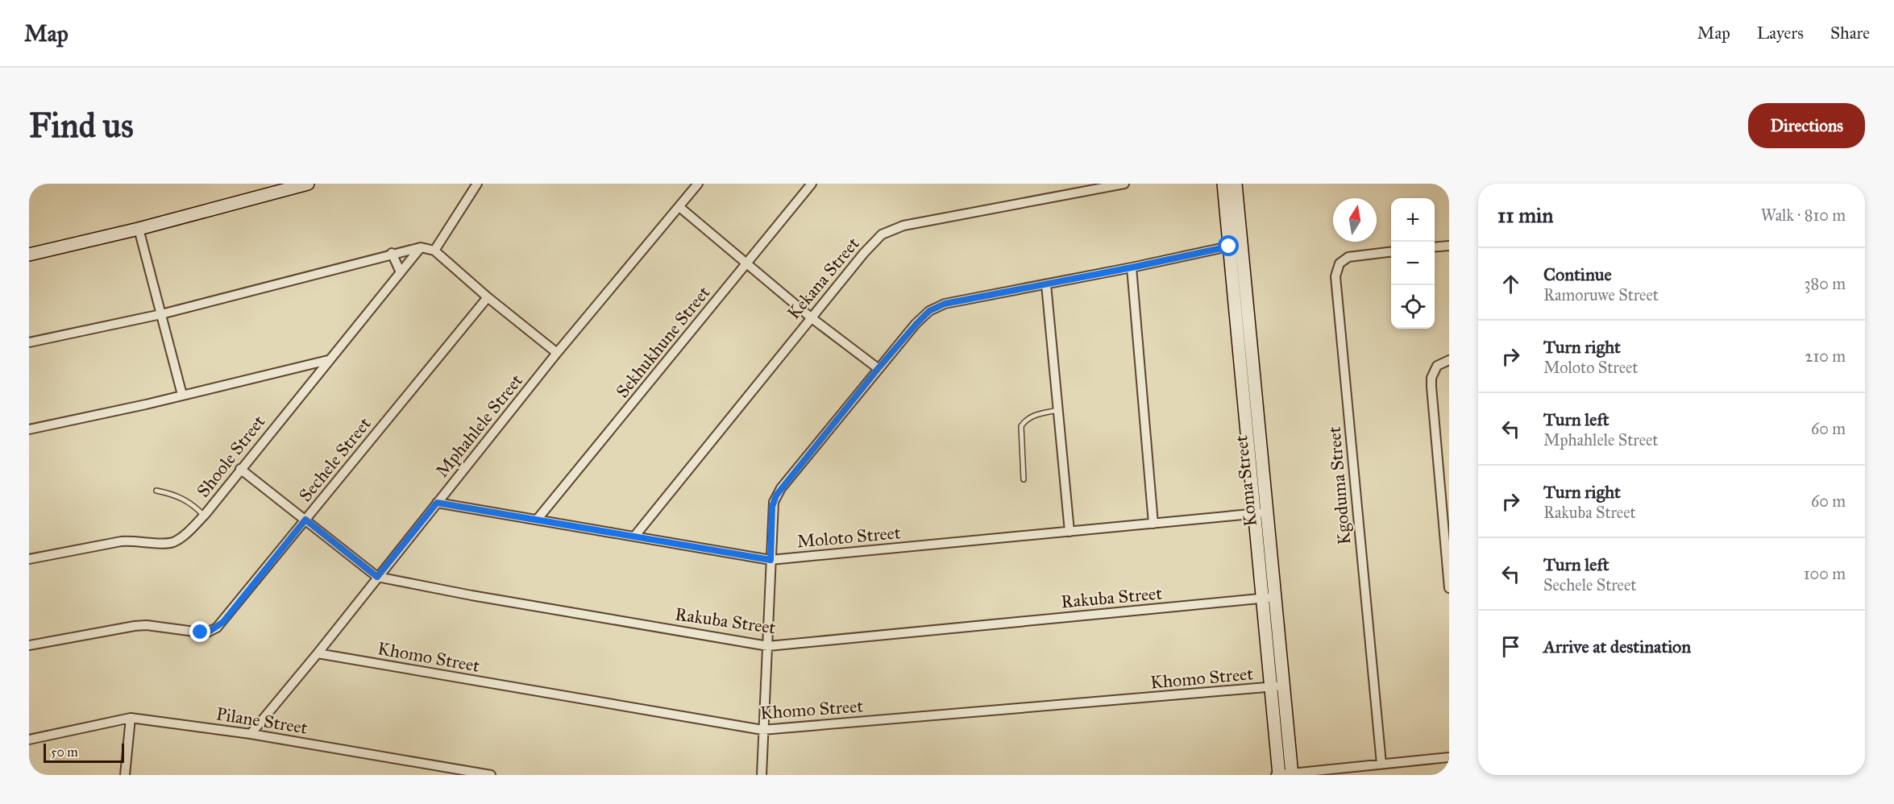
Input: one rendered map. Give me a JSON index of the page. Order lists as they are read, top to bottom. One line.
{"streets":{"main road":["Koma Street"],"street":["Kekana Street","Sekhukhune Street","Mphahlele Street","Shoole Street","Sechele Street","Kgoduma Street","Moloto Street","Rakuba Street","Khomo Street","Pilane Street"]},"crossings":[["Kekana Street","Moloto Street"],["Sekhukhune Street","Moloto Street"],["Mphahlele Street","Moloto Street"],["Mphahlele Street","Rakuba Street"],["Mphahlele Street","Khomo Street"],["Mphahlele Street","Pilane Street"],["Shoole Street","Rakuba Street"],["Sechele Street","Rakuba Street"],["Koma Street","Moloto Street"],["Koma Street","Rakuba Street"],["Koma Street","Khomo Street"]],"scale_bar":"50 m","north":"top","page":{"header":"Map","nav":["Map","Layers","Share"],"buttons":"Directions","title":"Find us","heading":["11 min","Walk · 810 m"],"map_buttons":["+","−"],"list":[["Continue","Ramoruwe Street","380 m"],["Turn right","Moloto Street","210 m"],["Turn left","Mphahlele Street","60 m"],["Turn right","Rakuba Street","60 m"],["Turn left","Sechele Street","100 m"],"Arrive at destination"],"scale":"50 m"}}
